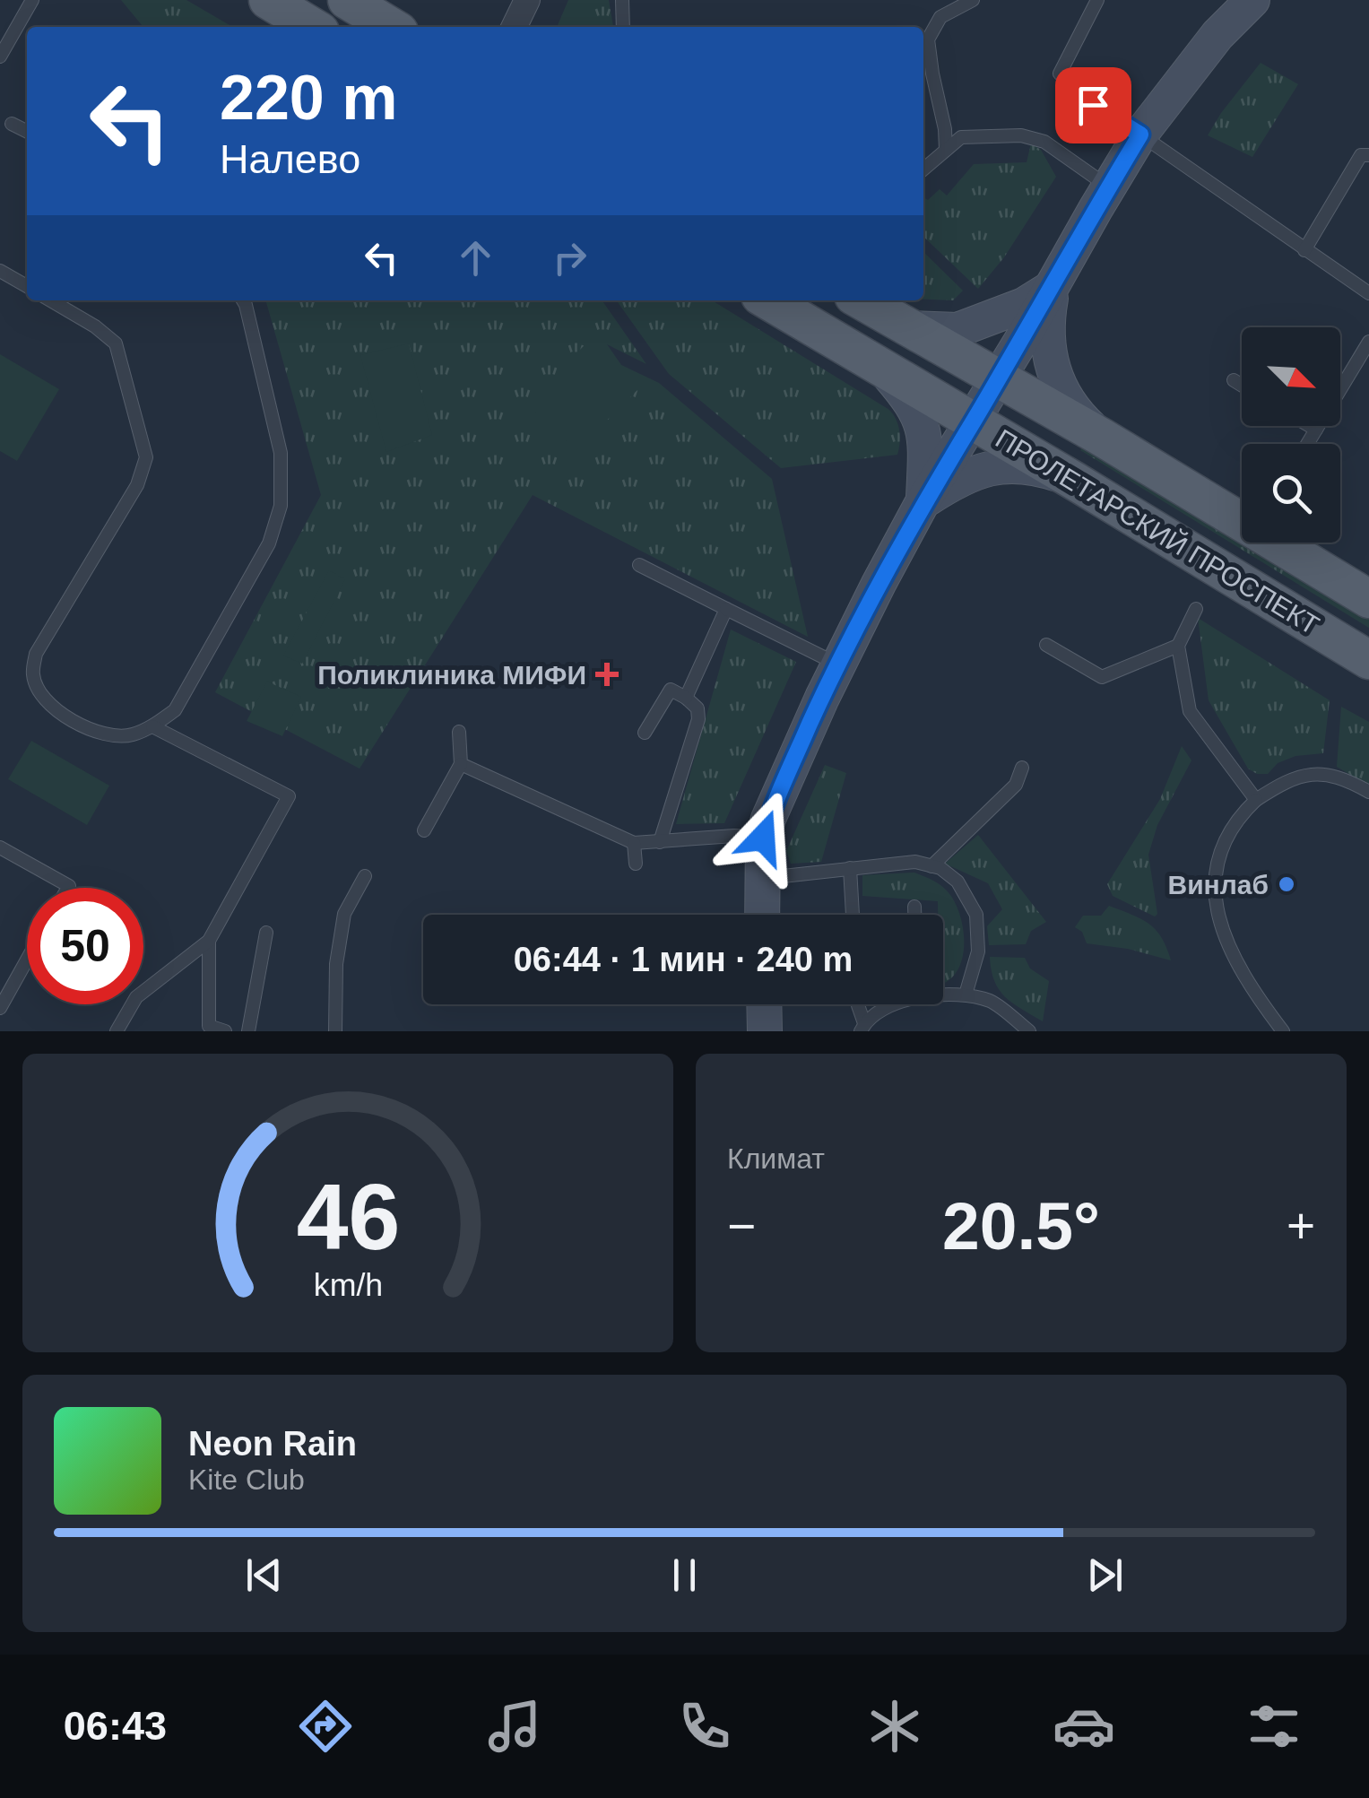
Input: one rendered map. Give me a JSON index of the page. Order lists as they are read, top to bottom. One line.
{"streets":{"main road":["ПРОЛЕТАРСКИЙ ПРОСПЕКТ"]},"places":{"health":["Поликлиника МИФИ"],"other":["Винлаб"]},"north":"bottom right","page":{"turn":["220 m","Налево"],"limit":"50","trip":"06:44 · 1 мин · 240 m","tile":"Климат","heat":["−","20.5°","+"],"song":["Neon Rain","Kite Club"],"tabs":"06:43","gauge":["46","km/h"]}}
